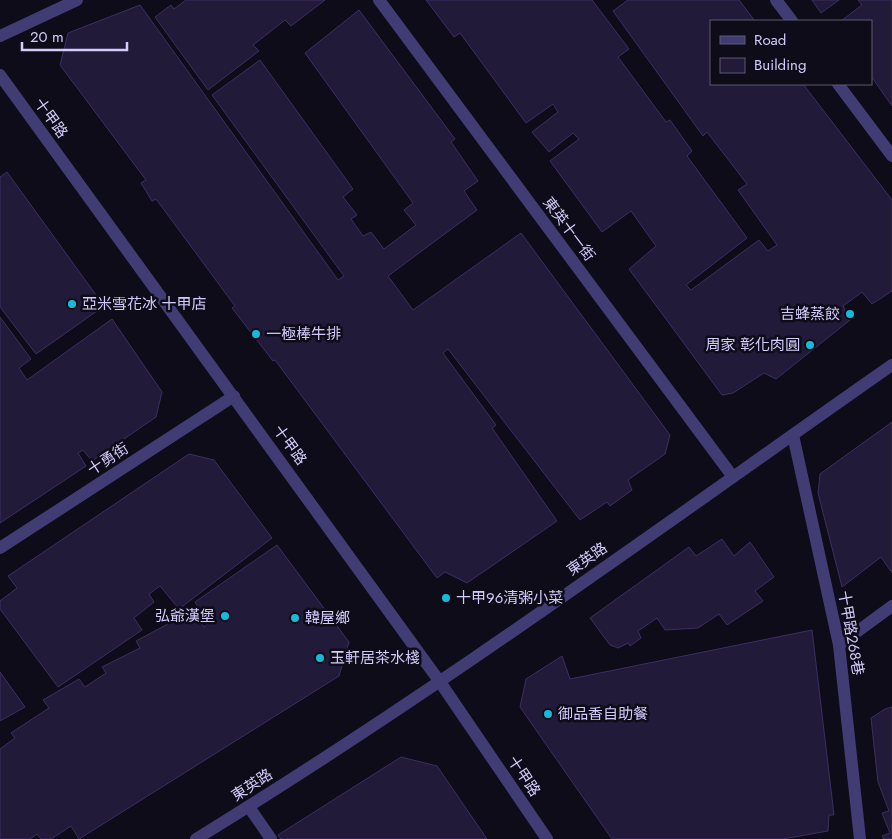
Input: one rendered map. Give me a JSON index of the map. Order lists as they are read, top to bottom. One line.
{"streets":{"street":["十甲路","東英十一街","十勇街","東英路","十甲路268巷"]},"crossings":[["十甲路","十勇街"],["十甲路","東英路"],["東英十一街","東英路"],["東英路","十甲路268巷"]],"places":["亞米雪花冰 十甲店","吉蜂蒸餃","一極棒牛排","周家 彰化肉圓","十甲96清粥小菜","弘爺漢堡","韓屋鄉","玉軒居茶水棧","御品香自助餐"],"legend":["Road","Building"],"scale_bar":"20 m"}
